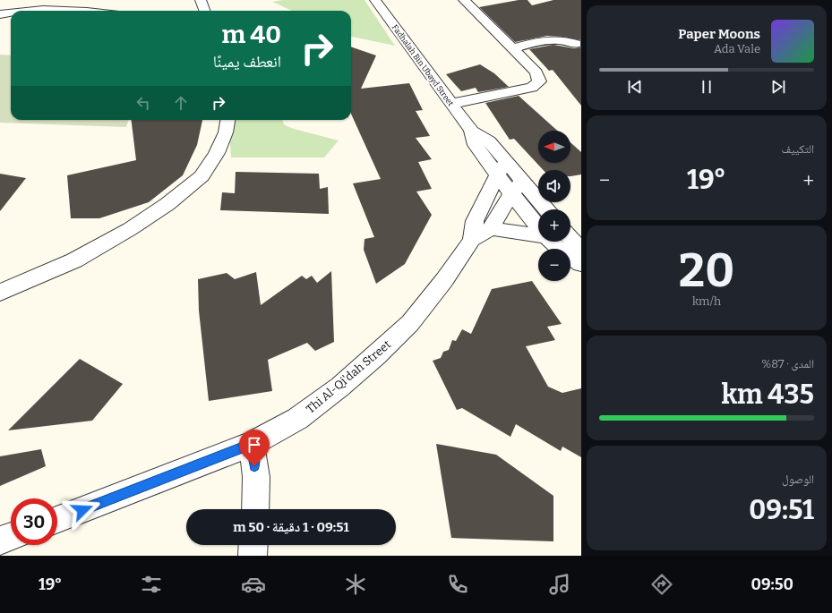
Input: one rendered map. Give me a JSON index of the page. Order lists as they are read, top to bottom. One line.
{"streets":{"street":["Fadhalah Bin Ubayd Street","Thi Al-Qi'dah Street"]},"crossings":[["Fadhalah Bin Ubayd Street","Thi Al-Qi'dah Street"]],"north":"left","page":{"turn":["40 m","انعطف يمينًا"],"song":["Paper Moons","Ada Vale"],"tile":["التكييف",["20","km/h"],["المدى · 87%","435 km"],["الوصول","09:51"]],"map_buttons":["+","−"],"heat":["−","19°","+"],"limit":"30","trip":"09:51 · 1 دقيقة · 50 m","tabs":["09:50","19°"]}}
